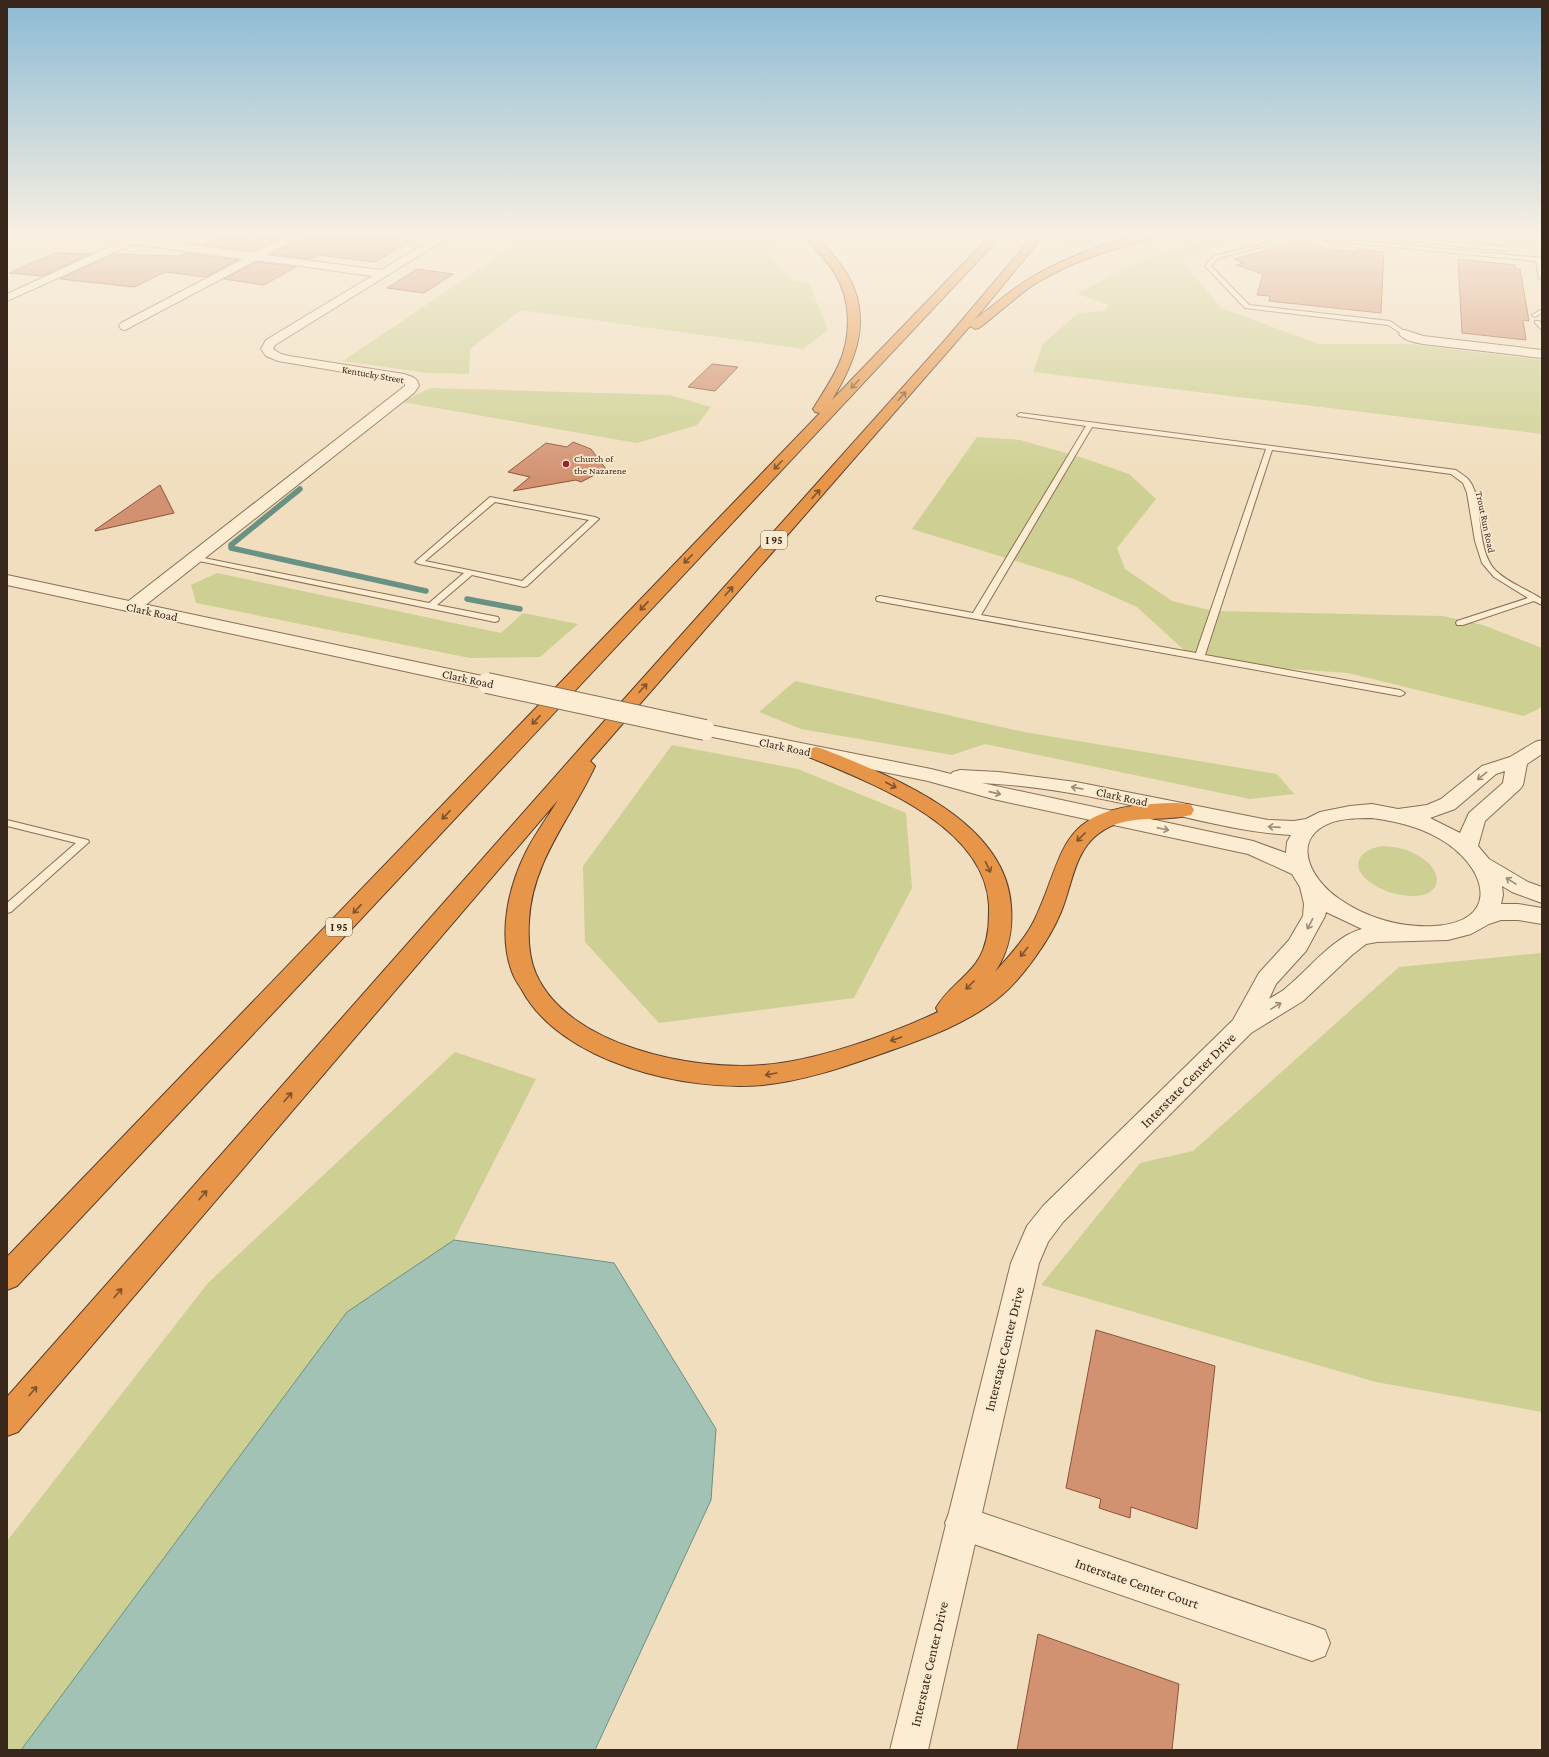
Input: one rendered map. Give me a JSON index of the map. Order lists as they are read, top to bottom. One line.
{"streets":{"highway":["I 95"],"street":["Kentucky Street","Clark Road","Interstate Center Drive","Interstate Center Court"],"lane":["Trout Run Road"]},"crossings":[["Kentucky Street","Clark Road"],["Clark Road","Interstate Center Drive"],["Interstate Center Drive","Interstate Center Court"]],"places":["Church of the Nazarene"]}
